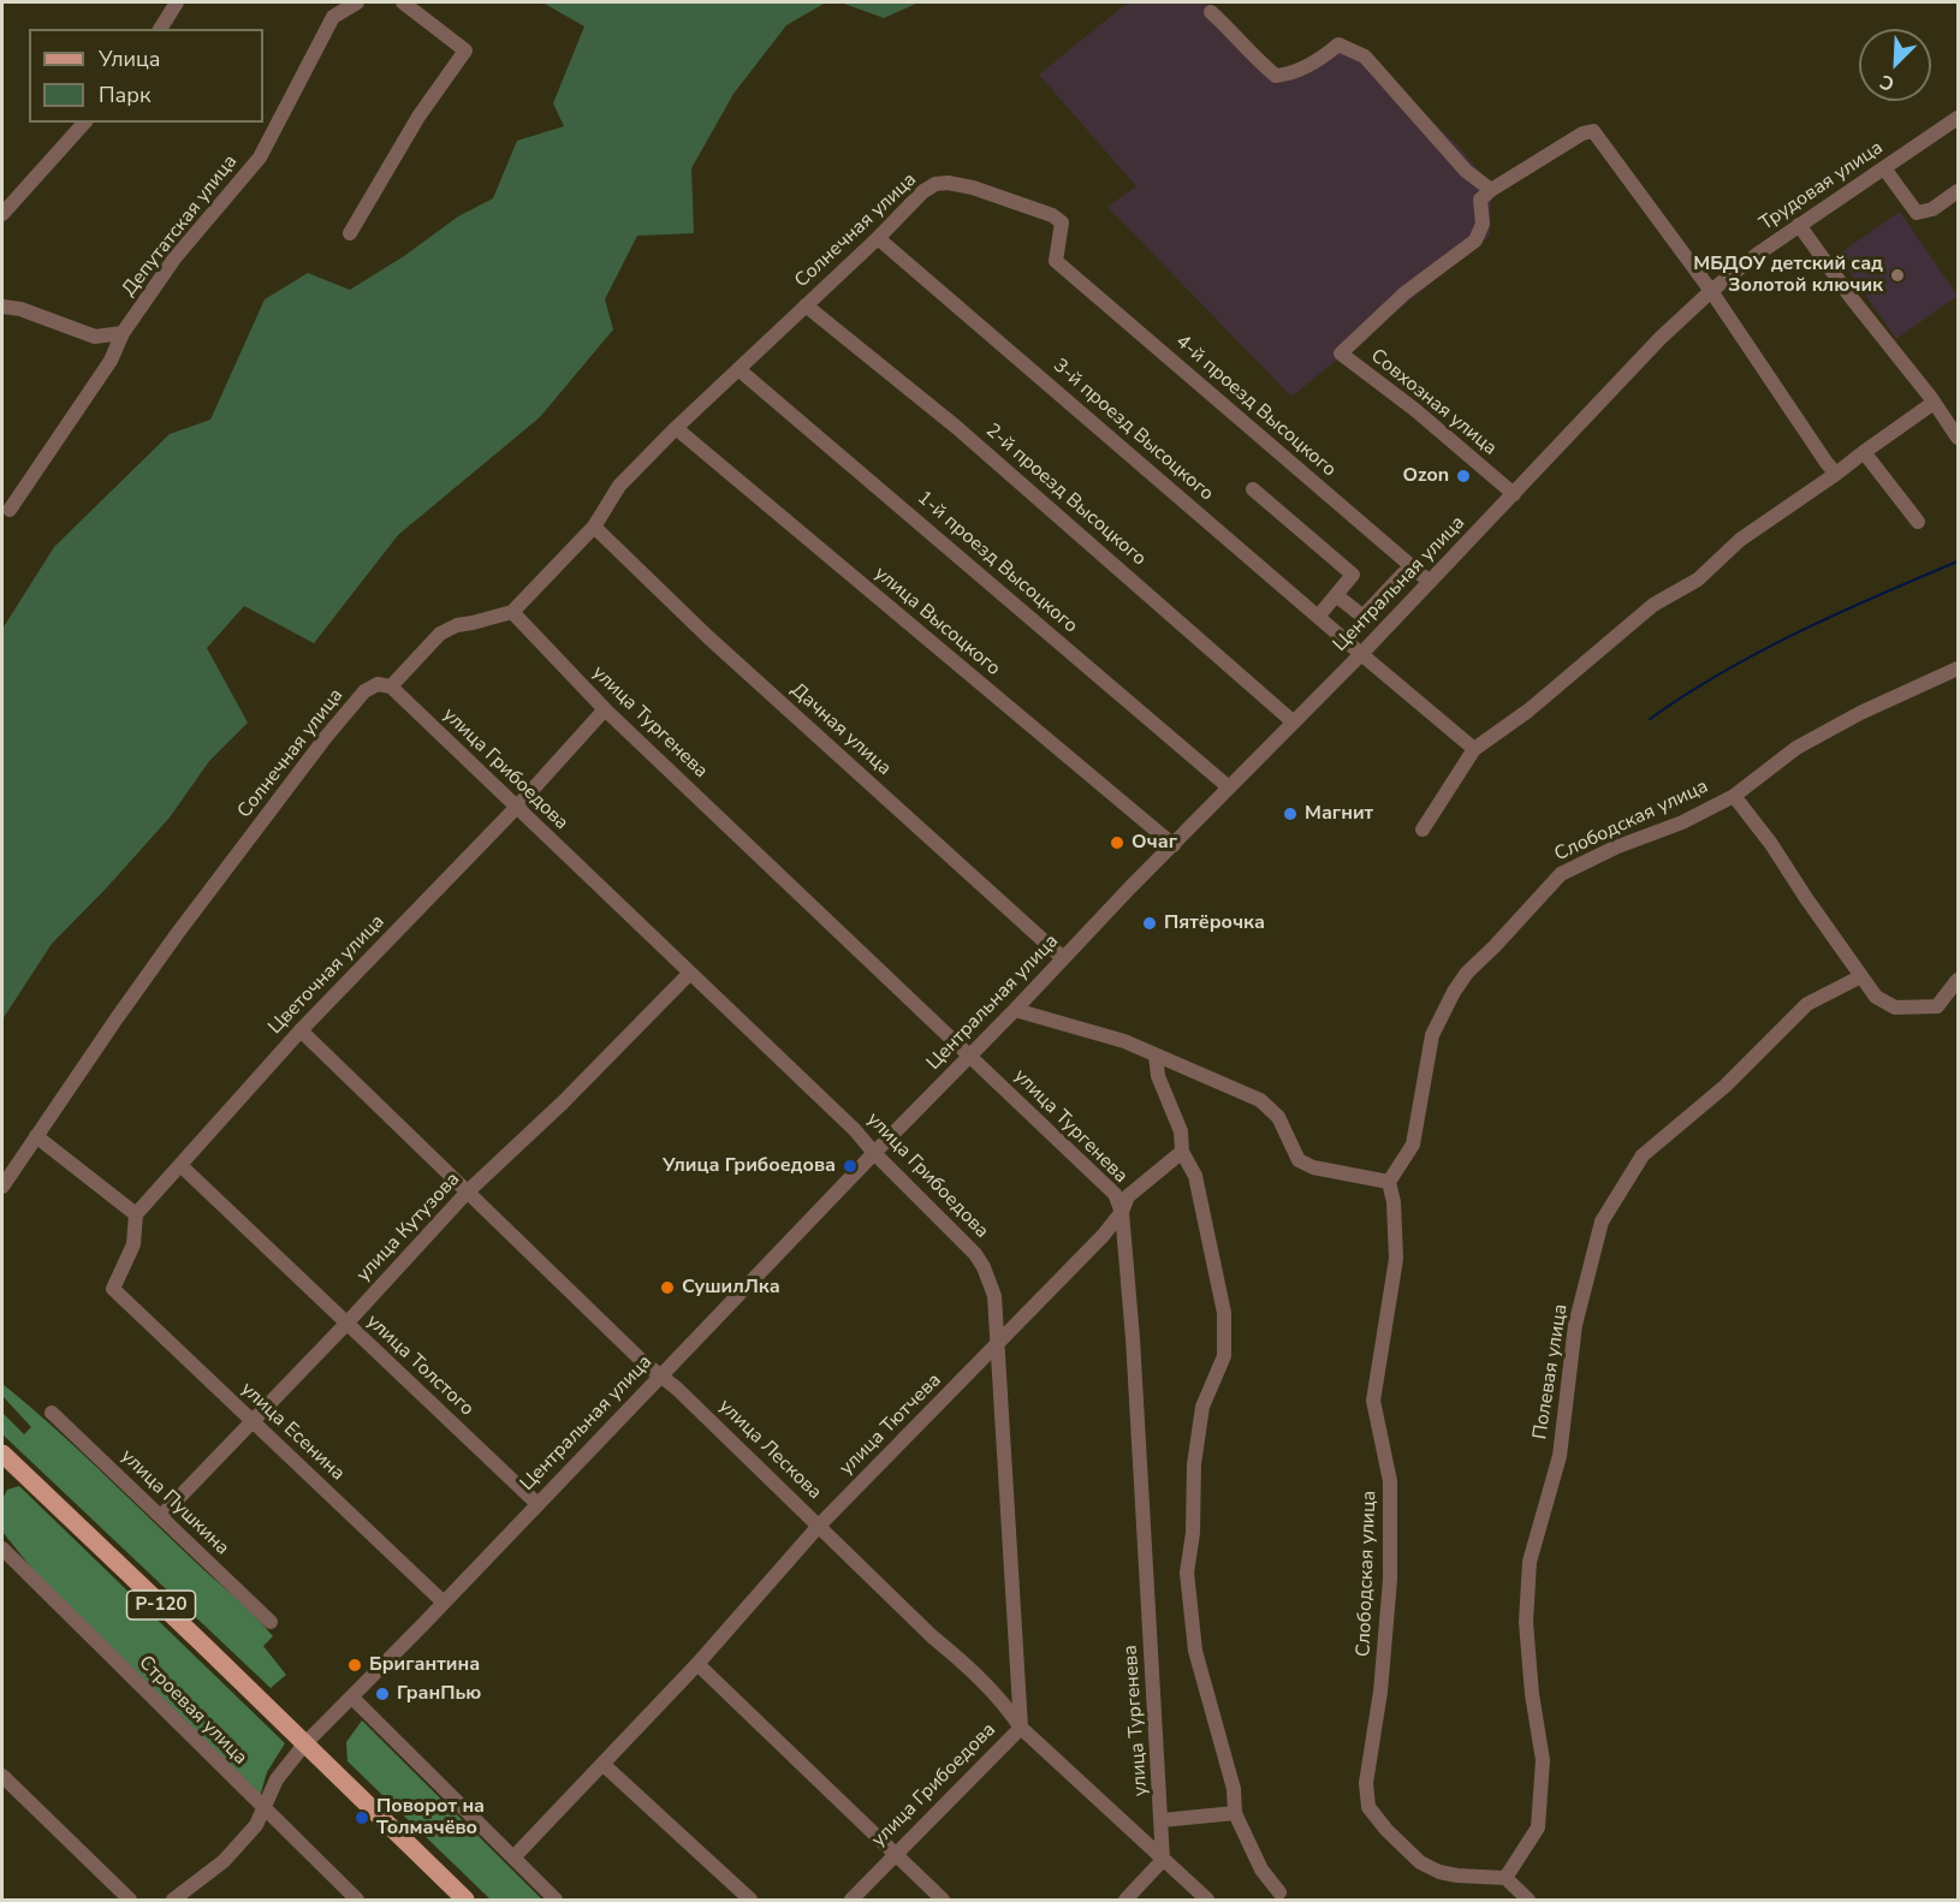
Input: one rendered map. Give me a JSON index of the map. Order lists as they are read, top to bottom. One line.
{"streets":{"main road":["Р-120"],"street":["Трудовая улица","Депутатская улица","Солнечная улица","Совхозная улица","4-й проезд Высоцкого","3-й проезд Высоцкого","2-й проезд Высоцкого","1-й проезд Высоцкого","Центральная улица","улица Высоцкого","улица Тургенева","Дачная улица","улица Грибоедова","Слободская улица","Цветочная улица","улица Кутузова","улица Толстого","Полевая улица","улица Тютчева","улица Есенина","улица Лескова","улица Пушкина","Строевая улица"]},"crossings":[["Трудовая улица","Центральная улица"],["Солнечная улица","4-й проезд Высоцкого"],["Солнечная улица","3-й проезд Высоцкого"],["Солнечная улица","2-й проезд Высоцкого"],["Солнечная улица","1-й проезд Высоцкого"],["Солнечная улица","улица Высоцкого"],["Солнечная улица","улица Тургенева"],["Солнечная улица","улица Грибоедова"],["Совхозная улица","Центральная улица"],["4-й проезд Высоцкого","Центральная улица"],["3-й проезд Высоцкого","Центральная улица"],["2-й проезд Высоцкого","Центральная улица"],["1-й проезд Высоцкого","Центральная улица"],["Центральная улица","улица Высоцкого"],["Центральная улица","улица Тургенева"],["Центральная улица","Дачная улица"],["Центральная улица","улица Грибоедова"],["Центральная улица","улица Толстого"],["Центральная улица","улица Есенина"],["Центральная улица","улица Лескова"],["Центральная улица","Р-120"],["Центральная улица","Строевая улица"],["улица Тургенева","Цветочная улица"],["улица Тургенева","улица Тютчева"],["улица Тургенева","улица Лескова"],["улица Грибоедова","Цветочная улица"],["улица Грибоедова","улица Кутузова"],["улица Грибоедова","улица Тютчева"],["улица Грибоедова","улица Лескова"],["Слободская улица","Полевая улица"],["Цветочная улица","улица Толстого"],["Цветочная улица","улица Есенина"],["Цветочная улица","улица Лескова"],["улица Кутузова","улица Толстого"],["улица Кутузова","улица Есенина"],["улица Кутузова","улица Лескова"],["улица Кутузова","улица Пушкина"],["улица Тютчева","улица Лескова"]],"places":["МБДОУ детский сад Золотой ключик","Ozon","Магнит","Очаг","Пятёрочка","Улица Грибоедова","СушилЛка","Бригантина","ГранПью","Поворот на Толмачёво"],"legend":["Улица","Парк"],"north":"bottom left"}
